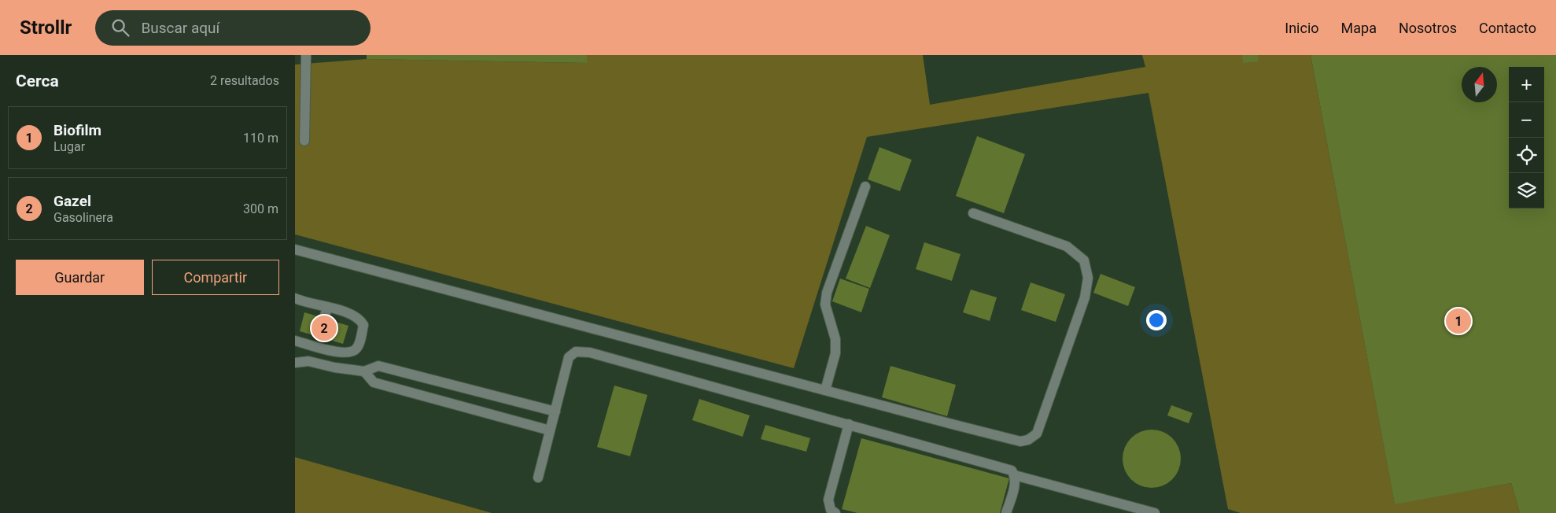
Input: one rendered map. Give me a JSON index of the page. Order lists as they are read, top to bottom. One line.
{"north":"top","page":{"header":"Strollr","search":"Buscar aquí","nav":["Inicio","Mapa","Nosotros","Contacto"],"heading":["Cerca","2 resultados"],"map_buttons":["+","−"],"list":[{"mark":"1","name":"Biofilm","note":"Lugar","value":"110 m"},{"mark":"2","name":"Gazel","note":"Gasolinera","value":"300 m"}],"buttons":["Guardar","Compartir"],"pins":["1","2"]}}
